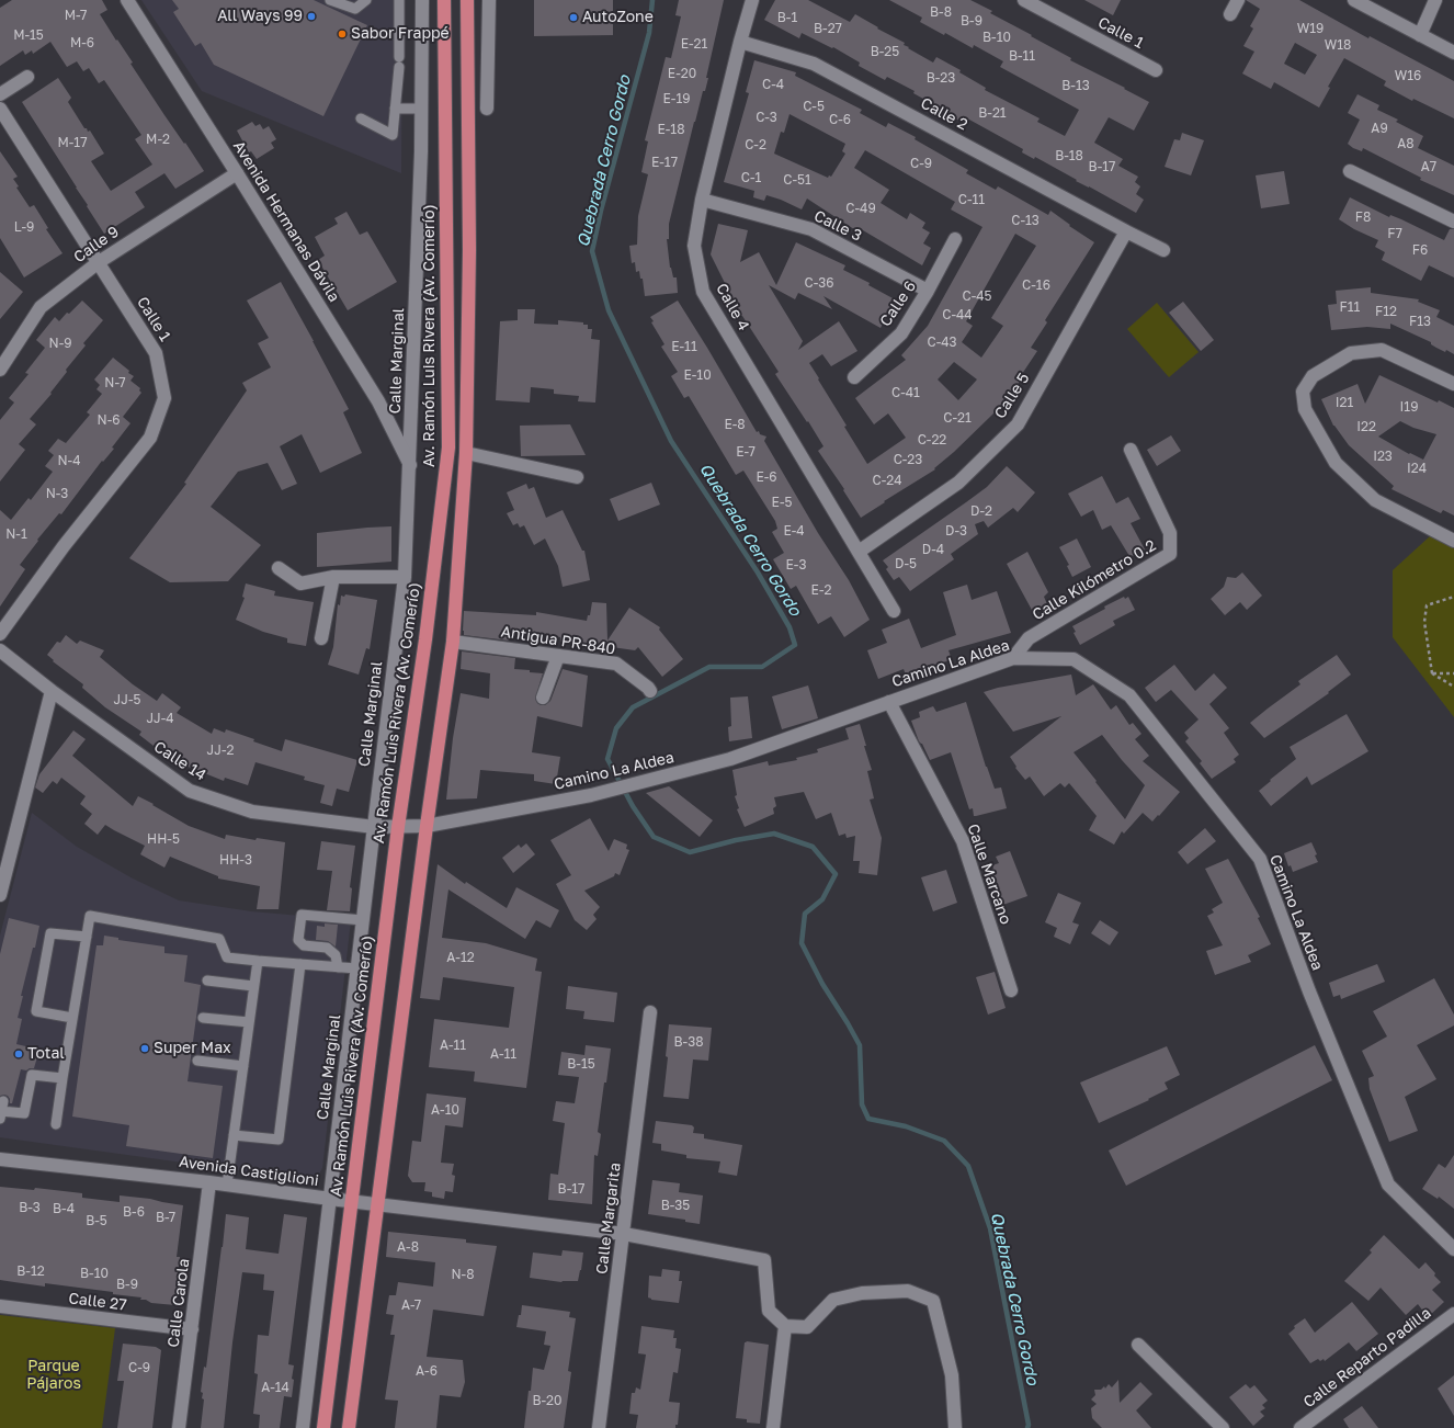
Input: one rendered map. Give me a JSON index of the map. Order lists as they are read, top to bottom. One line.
{"streets":{"main road":["Av. Ramón Luis Rivera (Av. Comerío)"],"street":["Calle 1","Calle 2","Avenida Hermanas Dávila","Calle 3","Calle 9","Calle 6","Calle 4","Calle Marginal","Calle 5","Calle Kilómetro 0.2","Antigua PR-840","Camino La Aldea","Calle 14","Calle Marcano","Avenida Castiglioni","Calle Margarita","Calle 27","Calle Carola","Calle Reparto Padilla"]},"crossings":[["Calle 1","Calle 9"],["Calle 2","Calle 4"],["Calle 2","Calle 5"],["Avenida Hermanas Dávila","Calle 9"],["Avenida Hermanas Dávila","Calle Marginal"],["Calle 3","Calle 6"],["Calle 3","Calle 4"],["Calle 4","Calle 5"],["Av. Ramón Luis Rivera (Av. Comerío)","Camino La Aldea"],["Av. Ramón Luis Rivera (Av. Comerío)","Avenida Castiglioni"],["Calle Marginal","Camino La Aldea"],["Calle Marginal","Calle 14"],["Calle Marginal","Avenida Castiglioni"],["Calle Kilómetro 0.2","Camino La Aldea"],["Camino La Aldea","Calle 14"],["Camino La Aldea","Calle Marcano"],["Avenida Castiglioni","Calle Margarita"],["Avenida Castiglioni","Calle Carola"],["Calle 27","Calle Carola"]],"water":["Quebrada Cerro Gordo"],"parks":["Parque Pájaros"],"places":["All Ways 99","AutoZone","Sabor Frappé","Super Max","Total"],"house_numbers":["B-8","M-7","B-1","B-9","B-27","W19","M-15","B-10","M-6","E-21","W18","B-25","B-11","E-20","W16","B-23","C-4","B-13","E-19","C-5","B-21","C-3","C-6","A9","E-18","M-2","M-17","A8","C-2","B-18","E-17","C-9","B-17","A7","C-1","C-51","C-11","C-49","F8","C-13","L-9","F7","F6","C-36","C-16","C-45","F11","F12","C-44","F13","C-43","N-9","E-11","E-10","N-7","C-41","I21","I19","C-21","N-6","E-8","I22","C-22","E-7","I23","C-23","N-4","I24","E-6","C-24","N-3","E-5","D-2","E-4","D-3","N-1","D-4","D-5","E-3","E-2","JJ-5","JJ-4","JJ-2","HH-5","HH-3","A-12","B-38","A-11","A-11","B-15","A-10","B-17","B-35","B-3","B-4","B-6","B-7","B-5","A-8","B-12","B-10","N-8","B-9","A-7","C-9","A-6","A-14","B-20"]}
